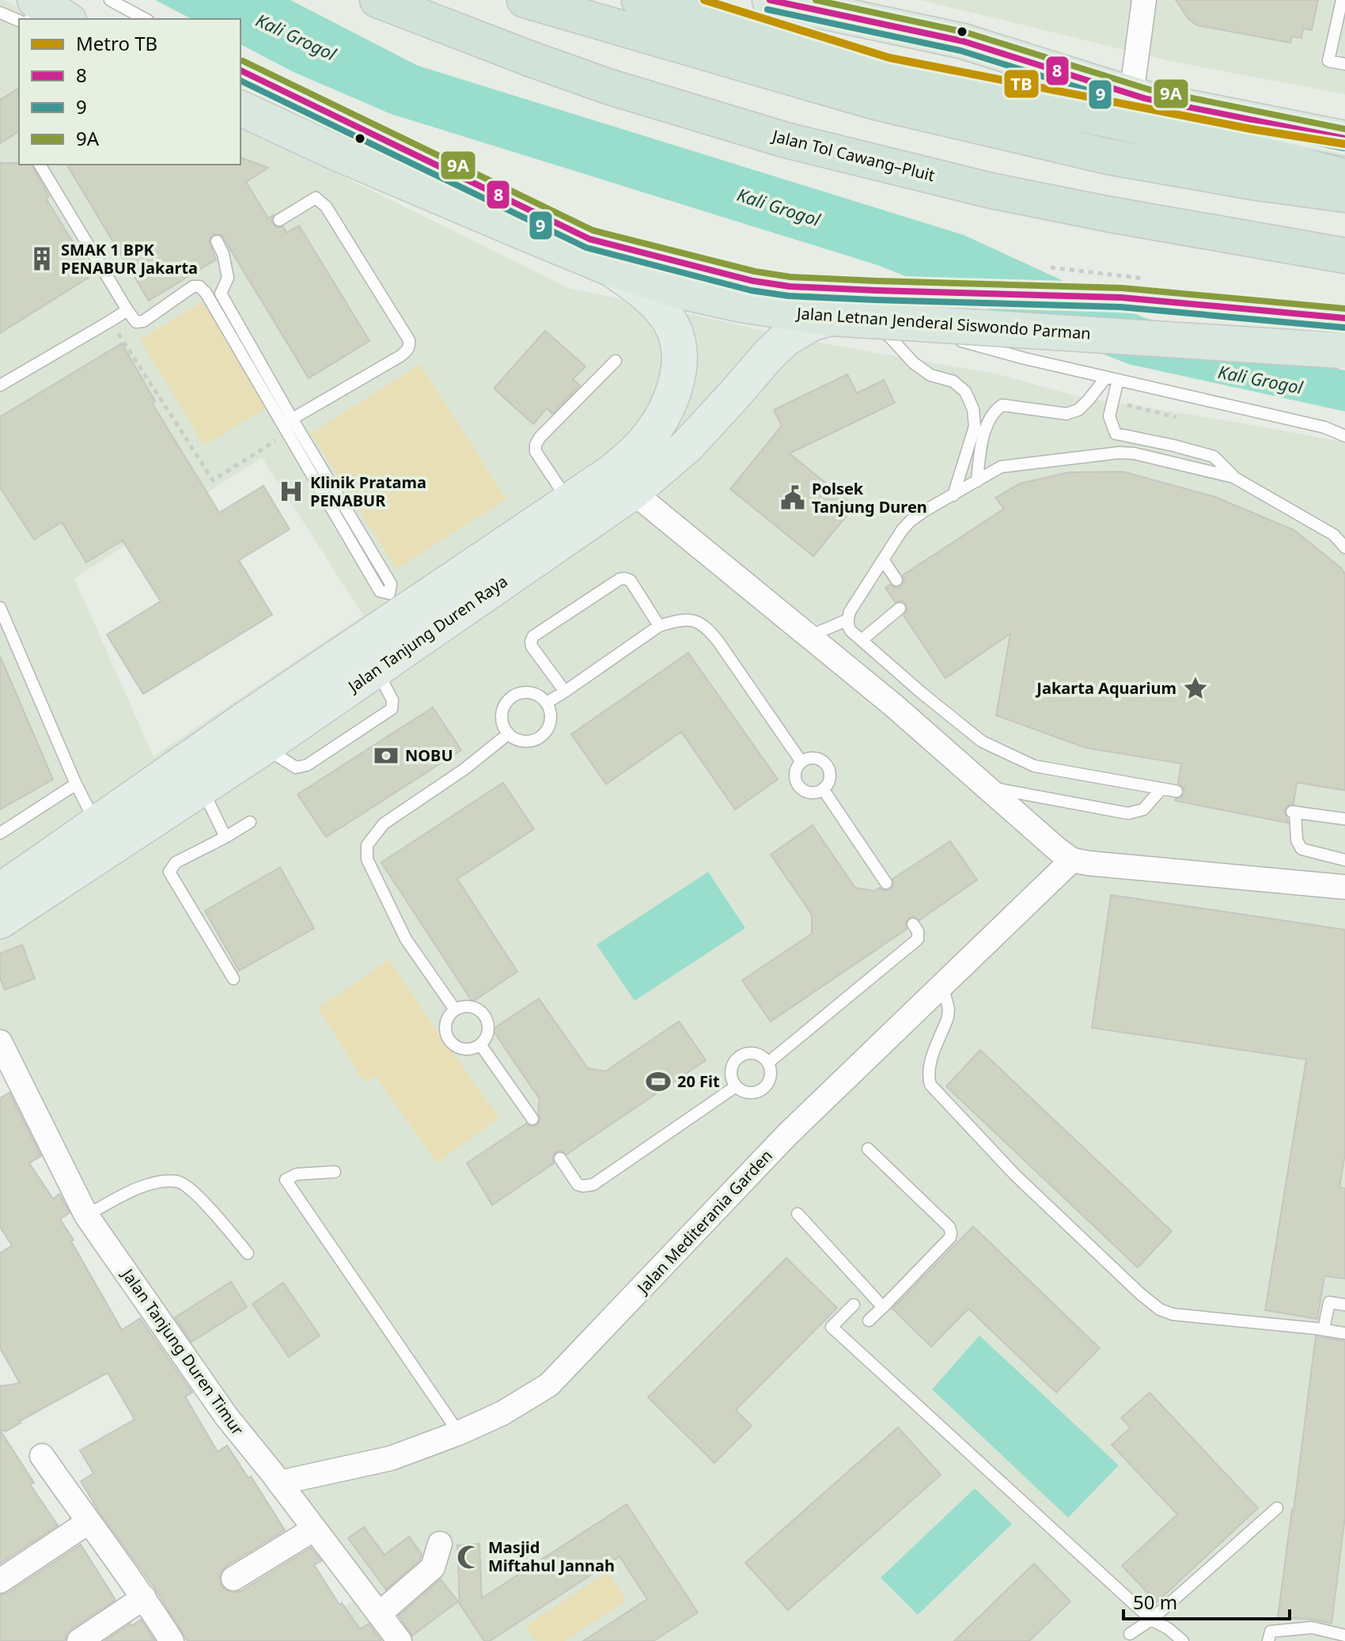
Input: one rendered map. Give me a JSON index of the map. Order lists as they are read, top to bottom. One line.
{"streets":{"highway":["Jalan Tol Cawang–Pluit","Jalan Letnan Jenderal Siswondo Parman"],"main road":["Jalan Tanjung Duren Raya"],"street":["Jalan Mediterania Garden","Jalan Tanjung Duren Timur"]},"crossings":[["Jalan Letnan Jenderal Siswondo Parman","Jalan Tanjung Duren Raya"],["Jalan Mediterania Garden","Jalan Tanjung Duren Timur"]],"water":["Kali Grogol"],"places":{"building":["SMAK 1 BPK PENABUR Jakarta"],"hospital":["Klinik Pratama PENABUR"],"public building":["Polsek Tanjung Duren"],"place":["Jakarta Aquarium"],"bank":["NOBU"],"sports":["20 Fit"],"mosque":["Masjid Miftahul Jannah"]},"lines":["metro line TB","transit line 8","transit line 9A","transit line 9"],"legend":["Metro TB","8","9","9A"],"scale_bar":"50 m"}
